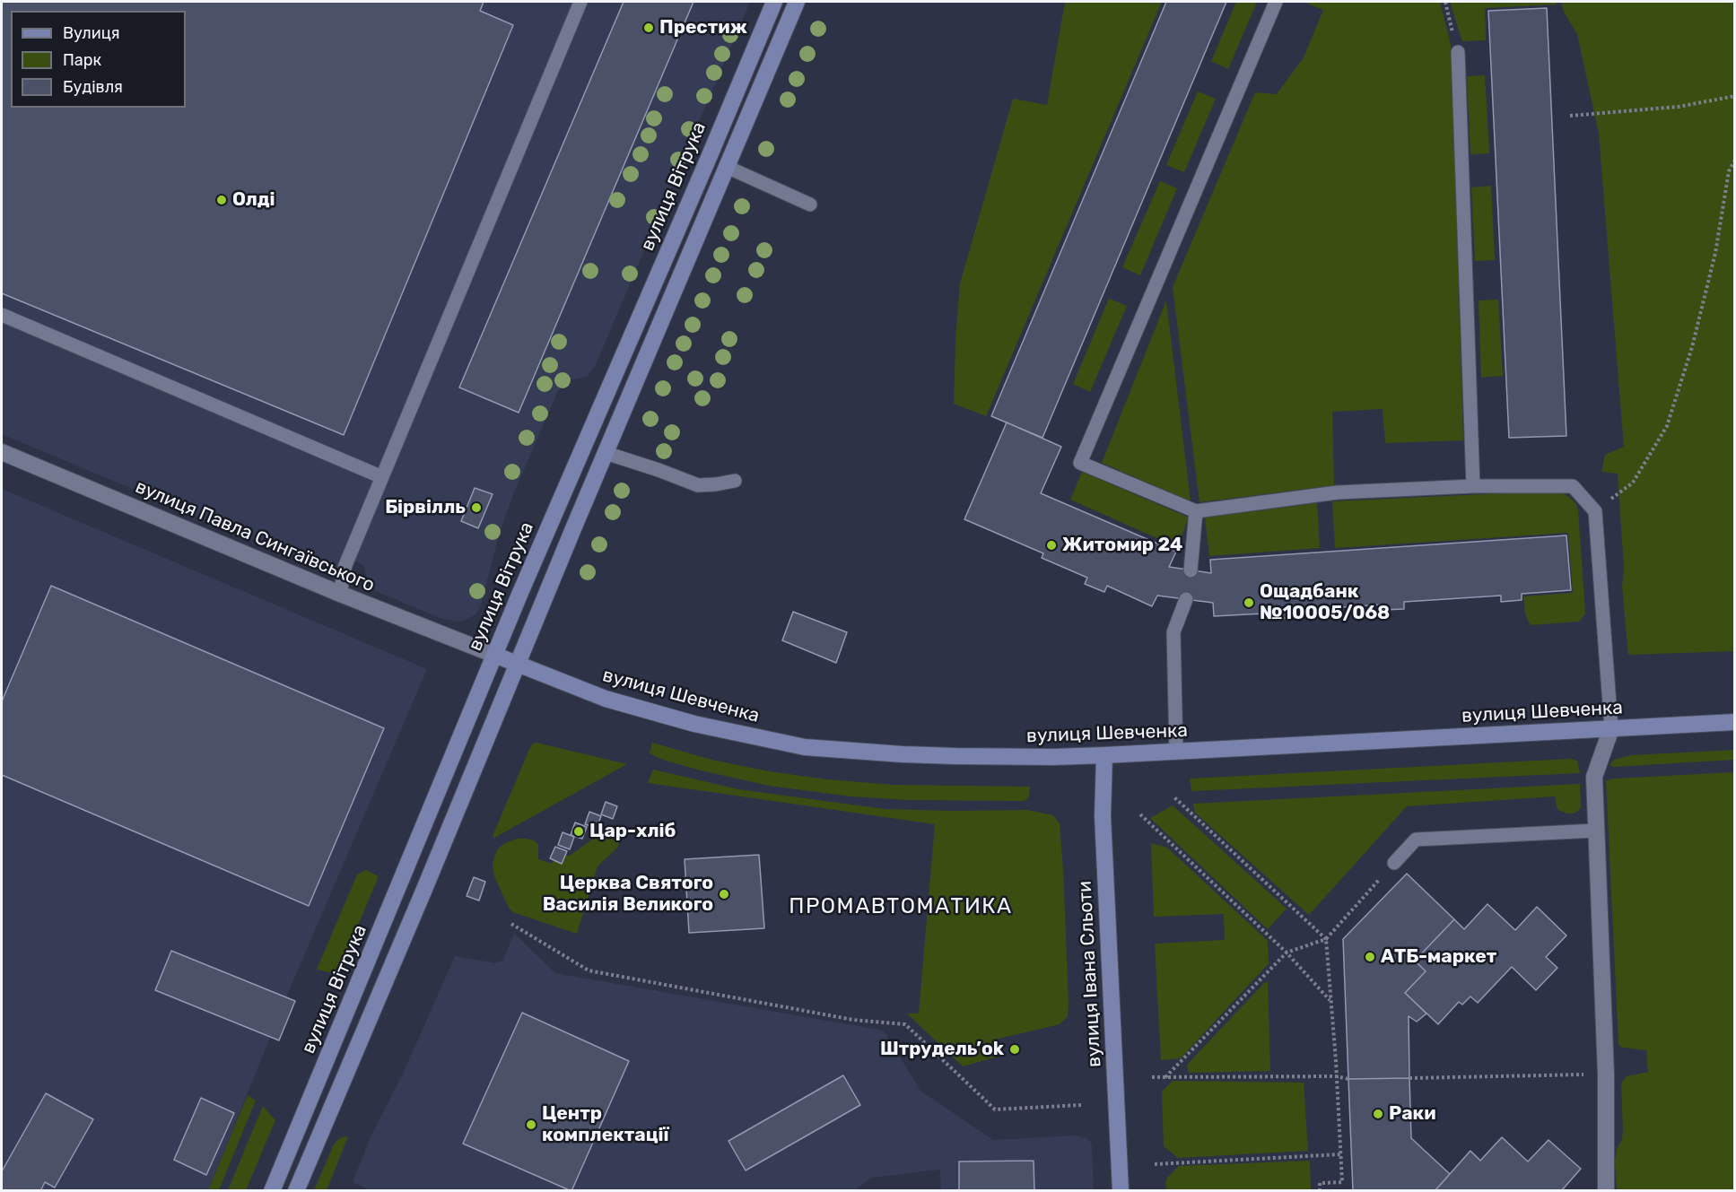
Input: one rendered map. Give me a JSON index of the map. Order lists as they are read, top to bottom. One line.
{"streets":{"main road":["вулиця Вітрука","вулиця Шевченка","вулиця Івана Сльоти"],"street":["вулиця Павла Сингаївського"]},"crossings":[["вулиця Вітрука","вулиця Павла Сингаївського"],["вулиця Вітрука","вулиця Шевченка"],["вулиця Павла Сингаївського","вулиця Шевченка"],["вулиця Шевченка","вулиця Івана Сльоти"]],"districts":["ПРОМАВТОМАТИКА"],"places":["Престиж","Олді","Бірвілль","Житомир 24","Ощадбанк №10005/068","Цар-хліб","Церква Святого Василія Великого","АТБ-маркет","Штрудель’ok","Раки","Центр комплектації"],"legend":["Вулиця","Парк","Будівля"]}
